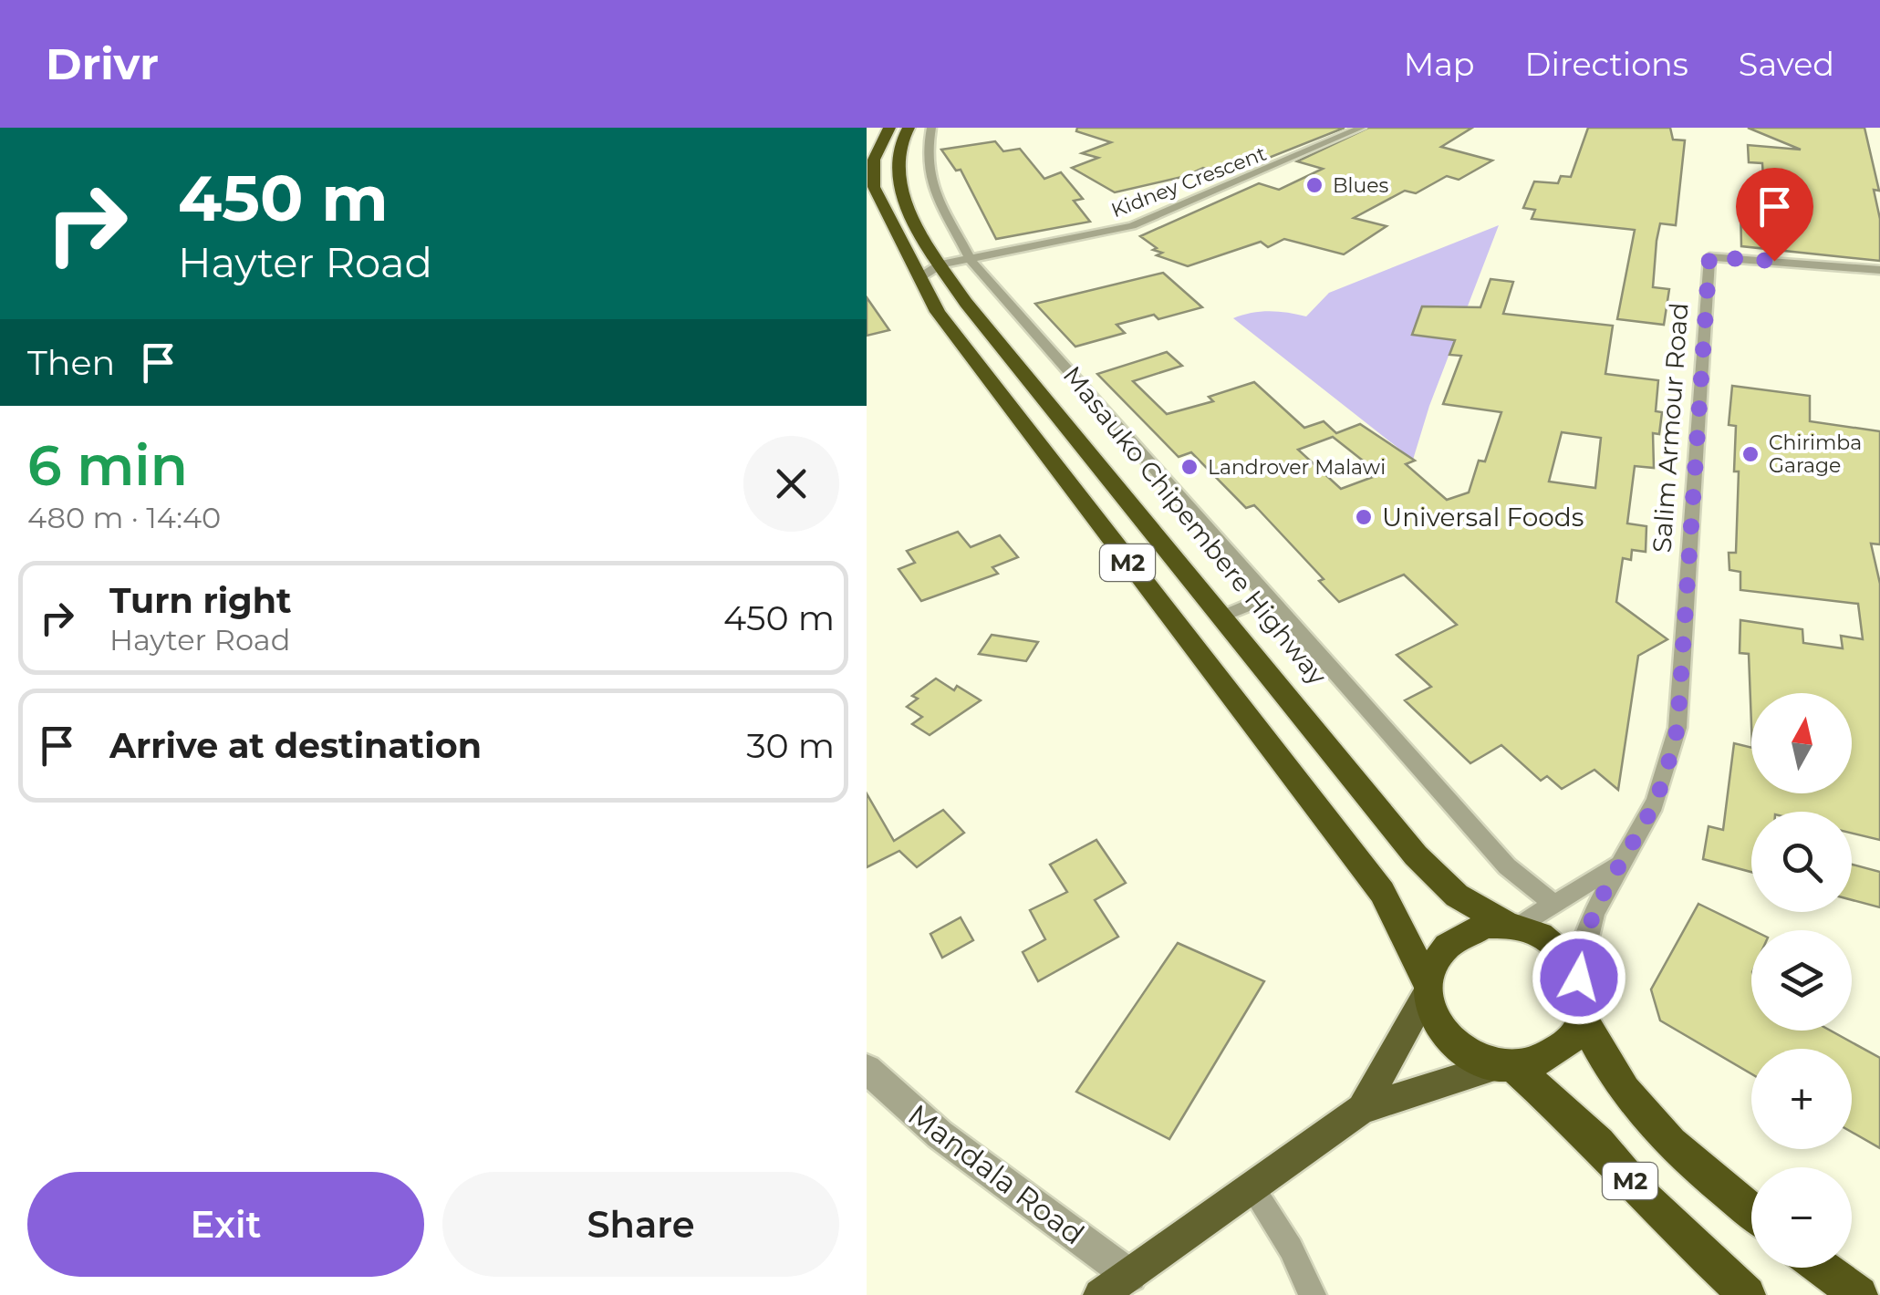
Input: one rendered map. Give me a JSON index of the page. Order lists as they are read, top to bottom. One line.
{"streets":{"highway":["Masauko Chipembere Highway","M2"],"street":["Kidney Crescent","Salim Armour Road","Mandala Road"]},"crossings":[["Kidney Crescent","Masauko Chipembere Highway"],["Kidney Crescent","M2"],["Salim Armour Road","Masauko Chipembere Highway"],["Salim Armour Road","M2"],["Masauko Chipembere Highway","M2"]],"places":["Blues","Chirimba Garage","Landrover Malawi","Universal Foods"],"north":"top","page":{"header":"Drivr","nav":["Map","Directions","Saved"],"turn":["450 m","Hayter Road"],"then":"Then","heading":["6 min","480 m · 14:40"],"list":[{"name":"Turn right","note":"Hayter Road","value":"450 m"},{"name":"Arrive at destination","value":"30 m"}],"map_buttons":["+","−"],"buttons":["Exit","Share"]}}
